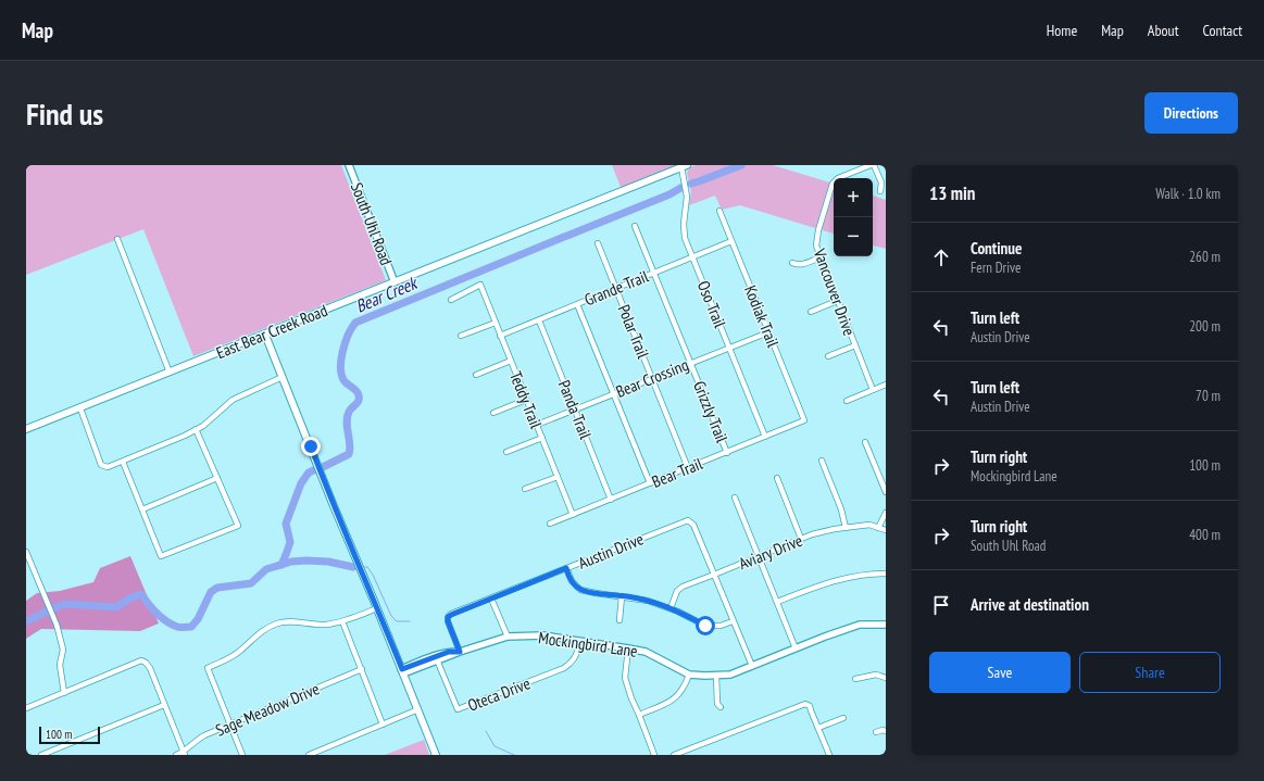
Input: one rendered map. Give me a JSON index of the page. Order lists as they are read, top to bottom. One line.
{"streets":{"main road":["East Bear Creek Road"],"street":["South Uhl Road","Grande Trail","Vancouver Drive","Oso Trail","Kodiak Trail","Polar Trail","Bear Crossing","Teddy Trail","Panda Trail","Grizzly Trail","Bear Trail","Austin Drive","Aviary Drive","Mockingbird Lane","Oteca Drive","Sage Meadow Drive"]},"crossings":[["South Uhl Road","East Bear Creek Road"],["Grande Trail","Oso Trail"],["Grande Trail","Kodiak Trail"],["Grande Trail","Polar Trail"],["Grande Trail","Teddy Trail"],["Grande Trail","Panda Trail"],["Grande Trail","Grizzly Trail"],["Oso Trail","East Bear Creek Road"],["Oso Trail","Bear Crossing"],["Oso Trail","Bear Trail"],["Kodiak Trail","Bear Crossing"],["Kodiak Trail","Bear Trail"],["Polar Trail","Bear Crossing"],["Polar Trail","Bear Trail"],["Bear Crossing","Teddy Trail"],["Bear Crossing","Panda Trail"],["Bear Crossing","Grizzly Trail"],["Teddy Trail","Bear Trail"],["Panda Trail","Bear Trail"],["Grizzly Trail","Bear Trail"],["Austin Drive","Aviary Drive"],["Austin Drive","Mockingbird Lane"],["Mockingbird Lane","Oteca Drive"]],"water":["Bear Creek"],"scale_bar":"100 m","page":{"header":"Map","nav":["Home","Map","About","Contact"],"buttons":["Directions",["Save","Share"]],"title":"Find us","heading":["13 min","Walk · 1.0 km"],"map_buttons":["+","−"],"list":[["Continue","Fern Drive","260 m"],["Turn left","Austin Drive","200 m"],["Turn left","Austin Drive","70 m"],["Turn right","Mockingbird Lane","100 m"],["Turn right","South Uhl Road","400 m"],"Arrive at destination"],"scale":"100 m"}}
